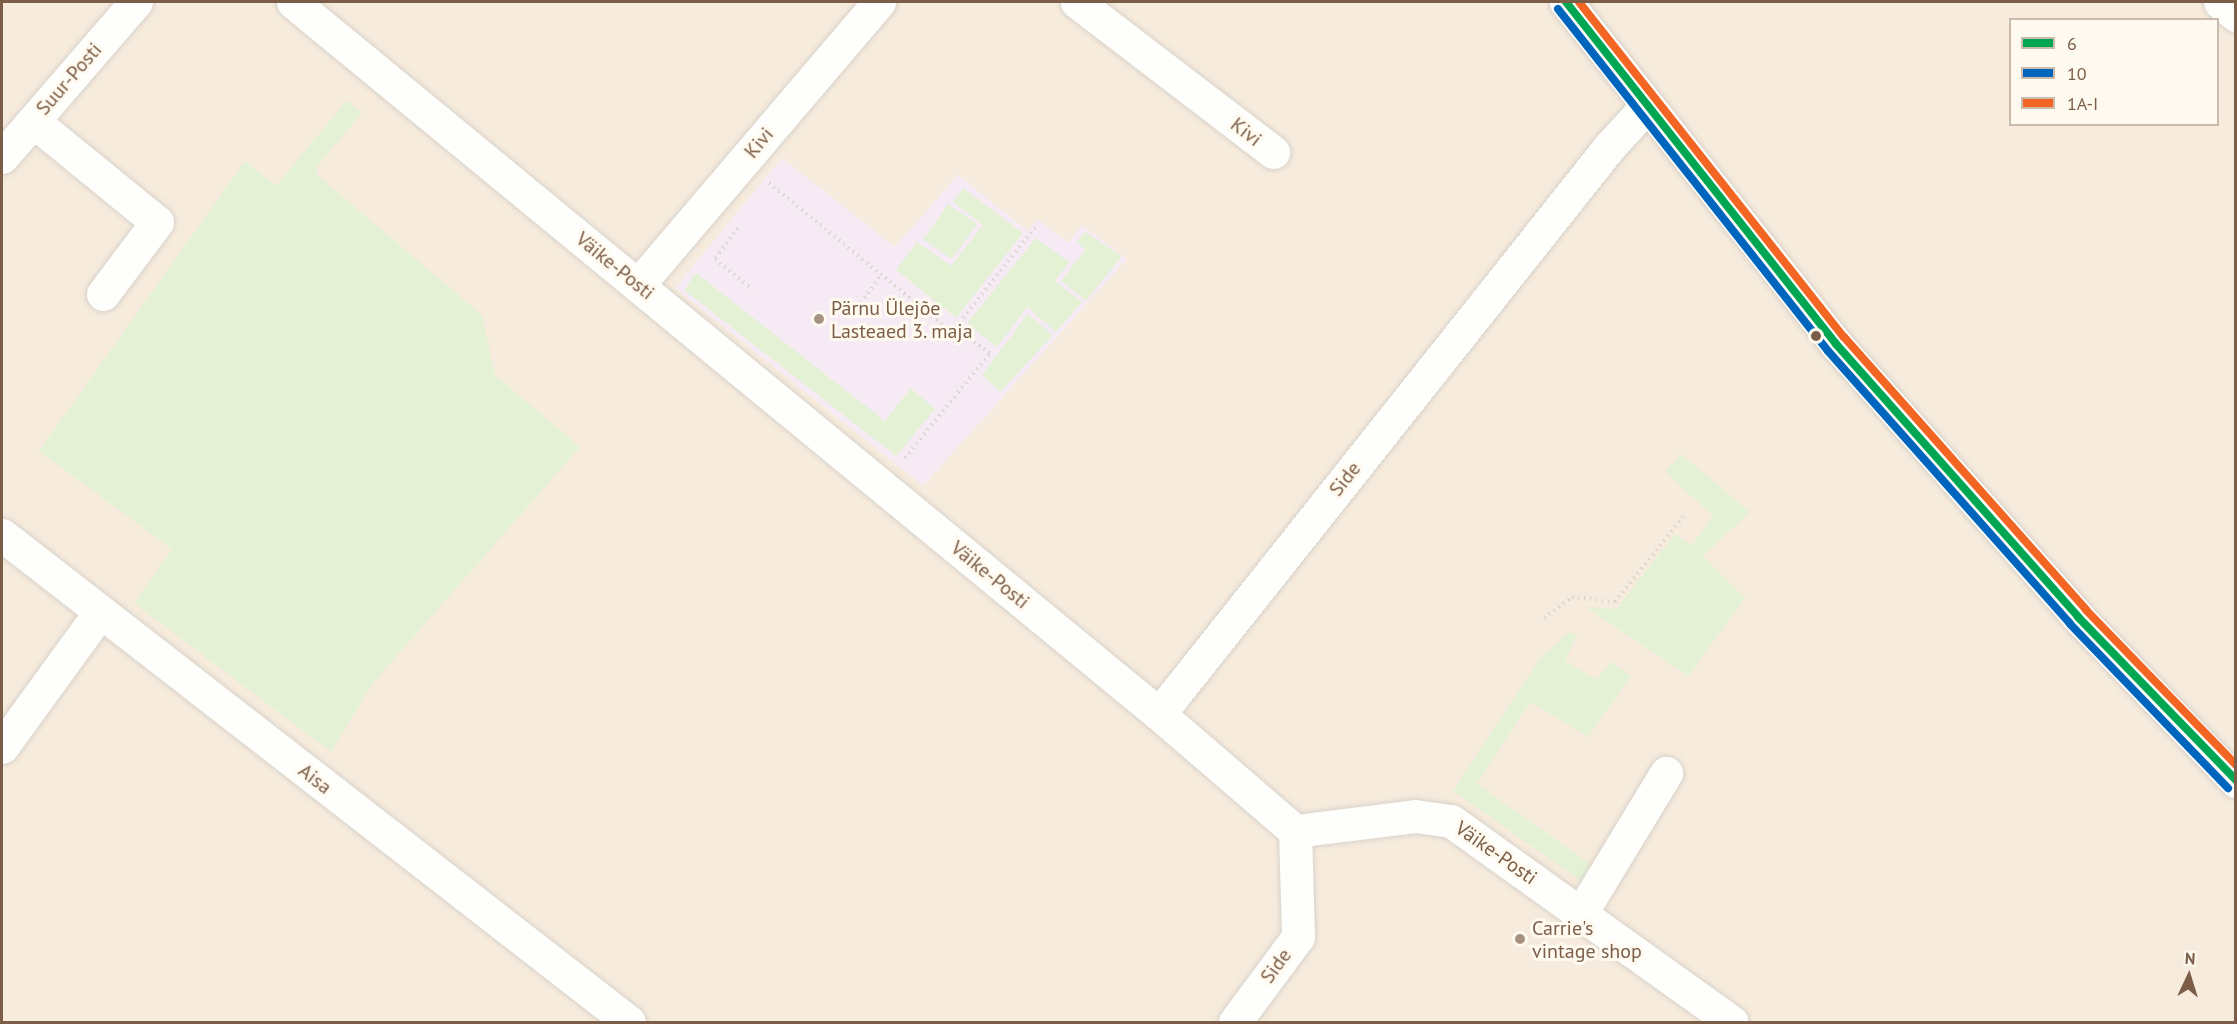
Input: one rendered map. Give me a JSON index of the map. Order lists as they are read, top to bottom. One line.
{"streets":{"street":["Suur-Posti","Kivi","Väike-Posti","Side","Aisa"]},"crossings":[["Kivi","Väike-Posti"],["Väike-Posti","Side"]],"places":["Pärnu Ülejõe Lasteaed 3. maja","Carrie's vintage shop"],"lines":["transit line 6","transit line 1A-I","transit line 10"],"legend":["6","10","1A-I"],"north":"top"}
